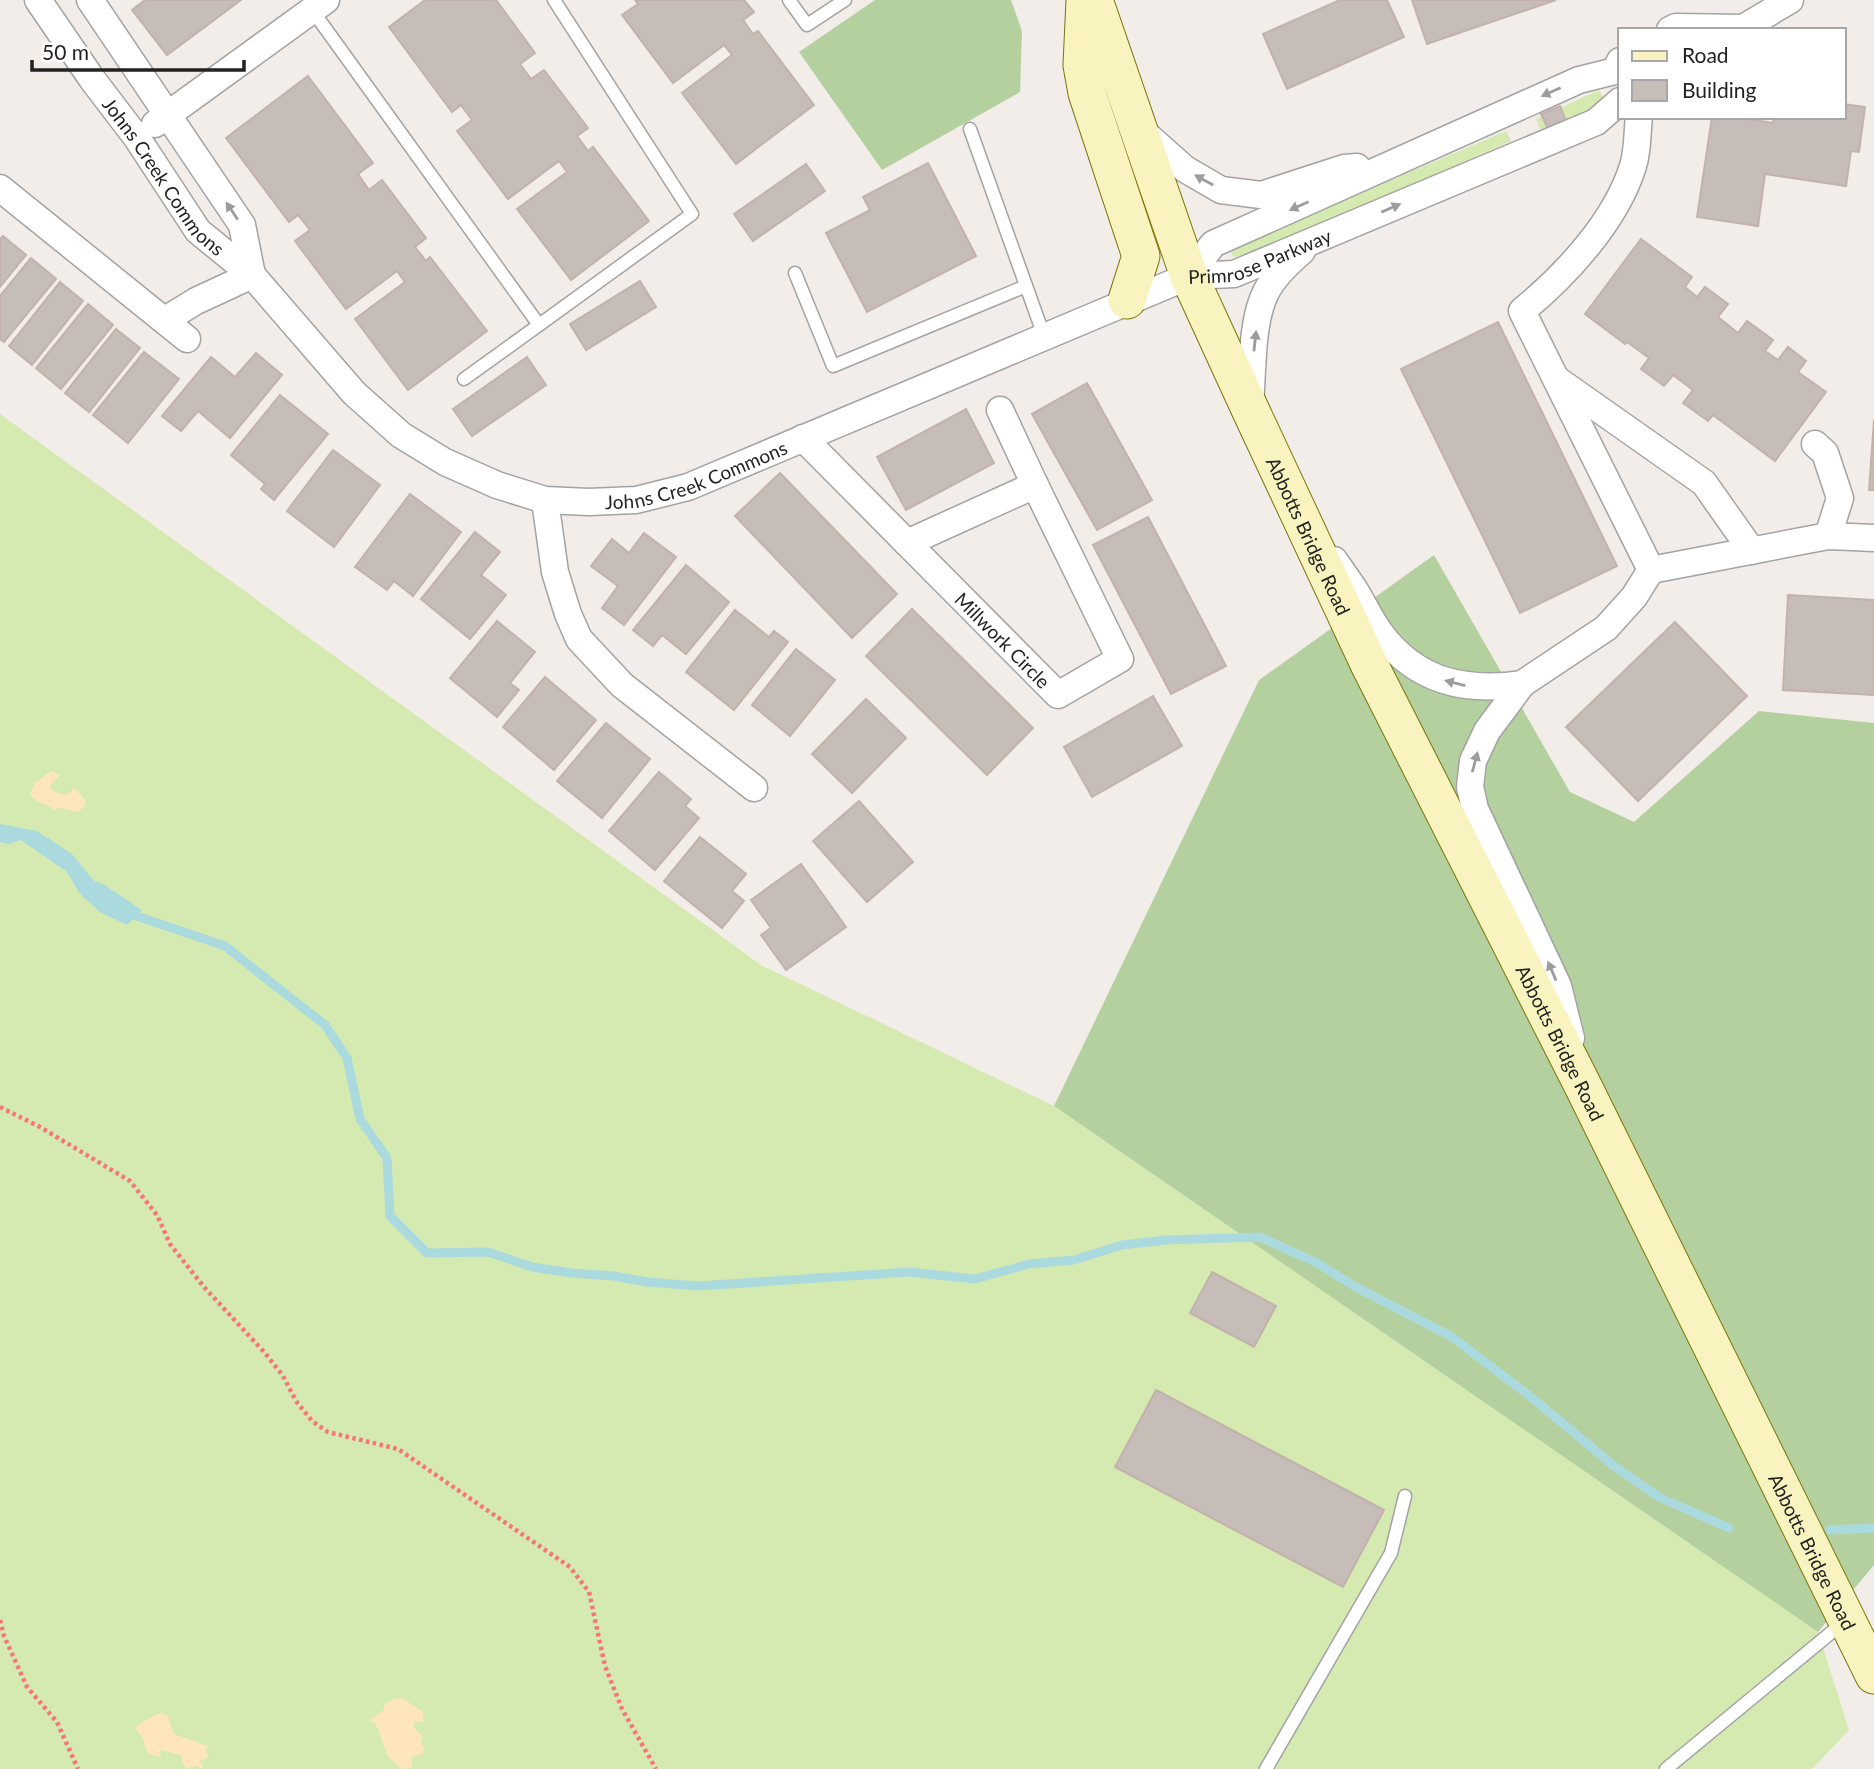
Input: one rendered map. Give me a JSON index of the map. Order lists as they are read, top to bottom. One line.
{"streets":{"main road":["Abbotts Bridge Road"],"street":["Johns Creek Commons","Primrose Parkway","Millwork Circle"]},"crossings":[["Johns Creek Commons","Primrose Parkway"],["Johns Creek Commons","Abbotts Bridge Road"],["Johns Creek Commons","Millwork Circle"],["Primrose Parkway","Abbotts Bridge Road"]],"legend":["Road","Building"],"scale_bar":"50 m"}
